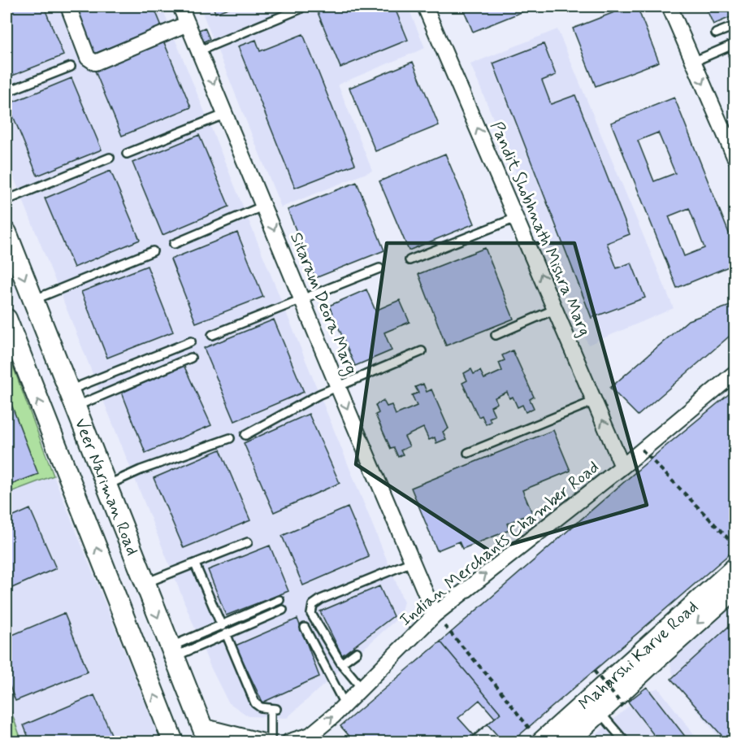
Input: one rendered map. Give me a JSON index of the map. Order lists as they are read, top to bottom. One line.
{"streets":{"main road":["Veer Nariman Road","Maharshi Karve Road"],"street":["Pandit Shobhnath Mishra Marg","Sitaram Deora Marg","Indian Merchants Chamber Road"]},"crossings":[["Pandit Shobhnath Mishra Marg","Indian Merchants Chamber Road"],["Sitaram Deora Marg","Indian Merchants Chamber Road"]],"one_way":["Pandit Shobhnath Mishra Marg","Sitaram Deora Marg","Indian Merchants Chamber Road"]}
